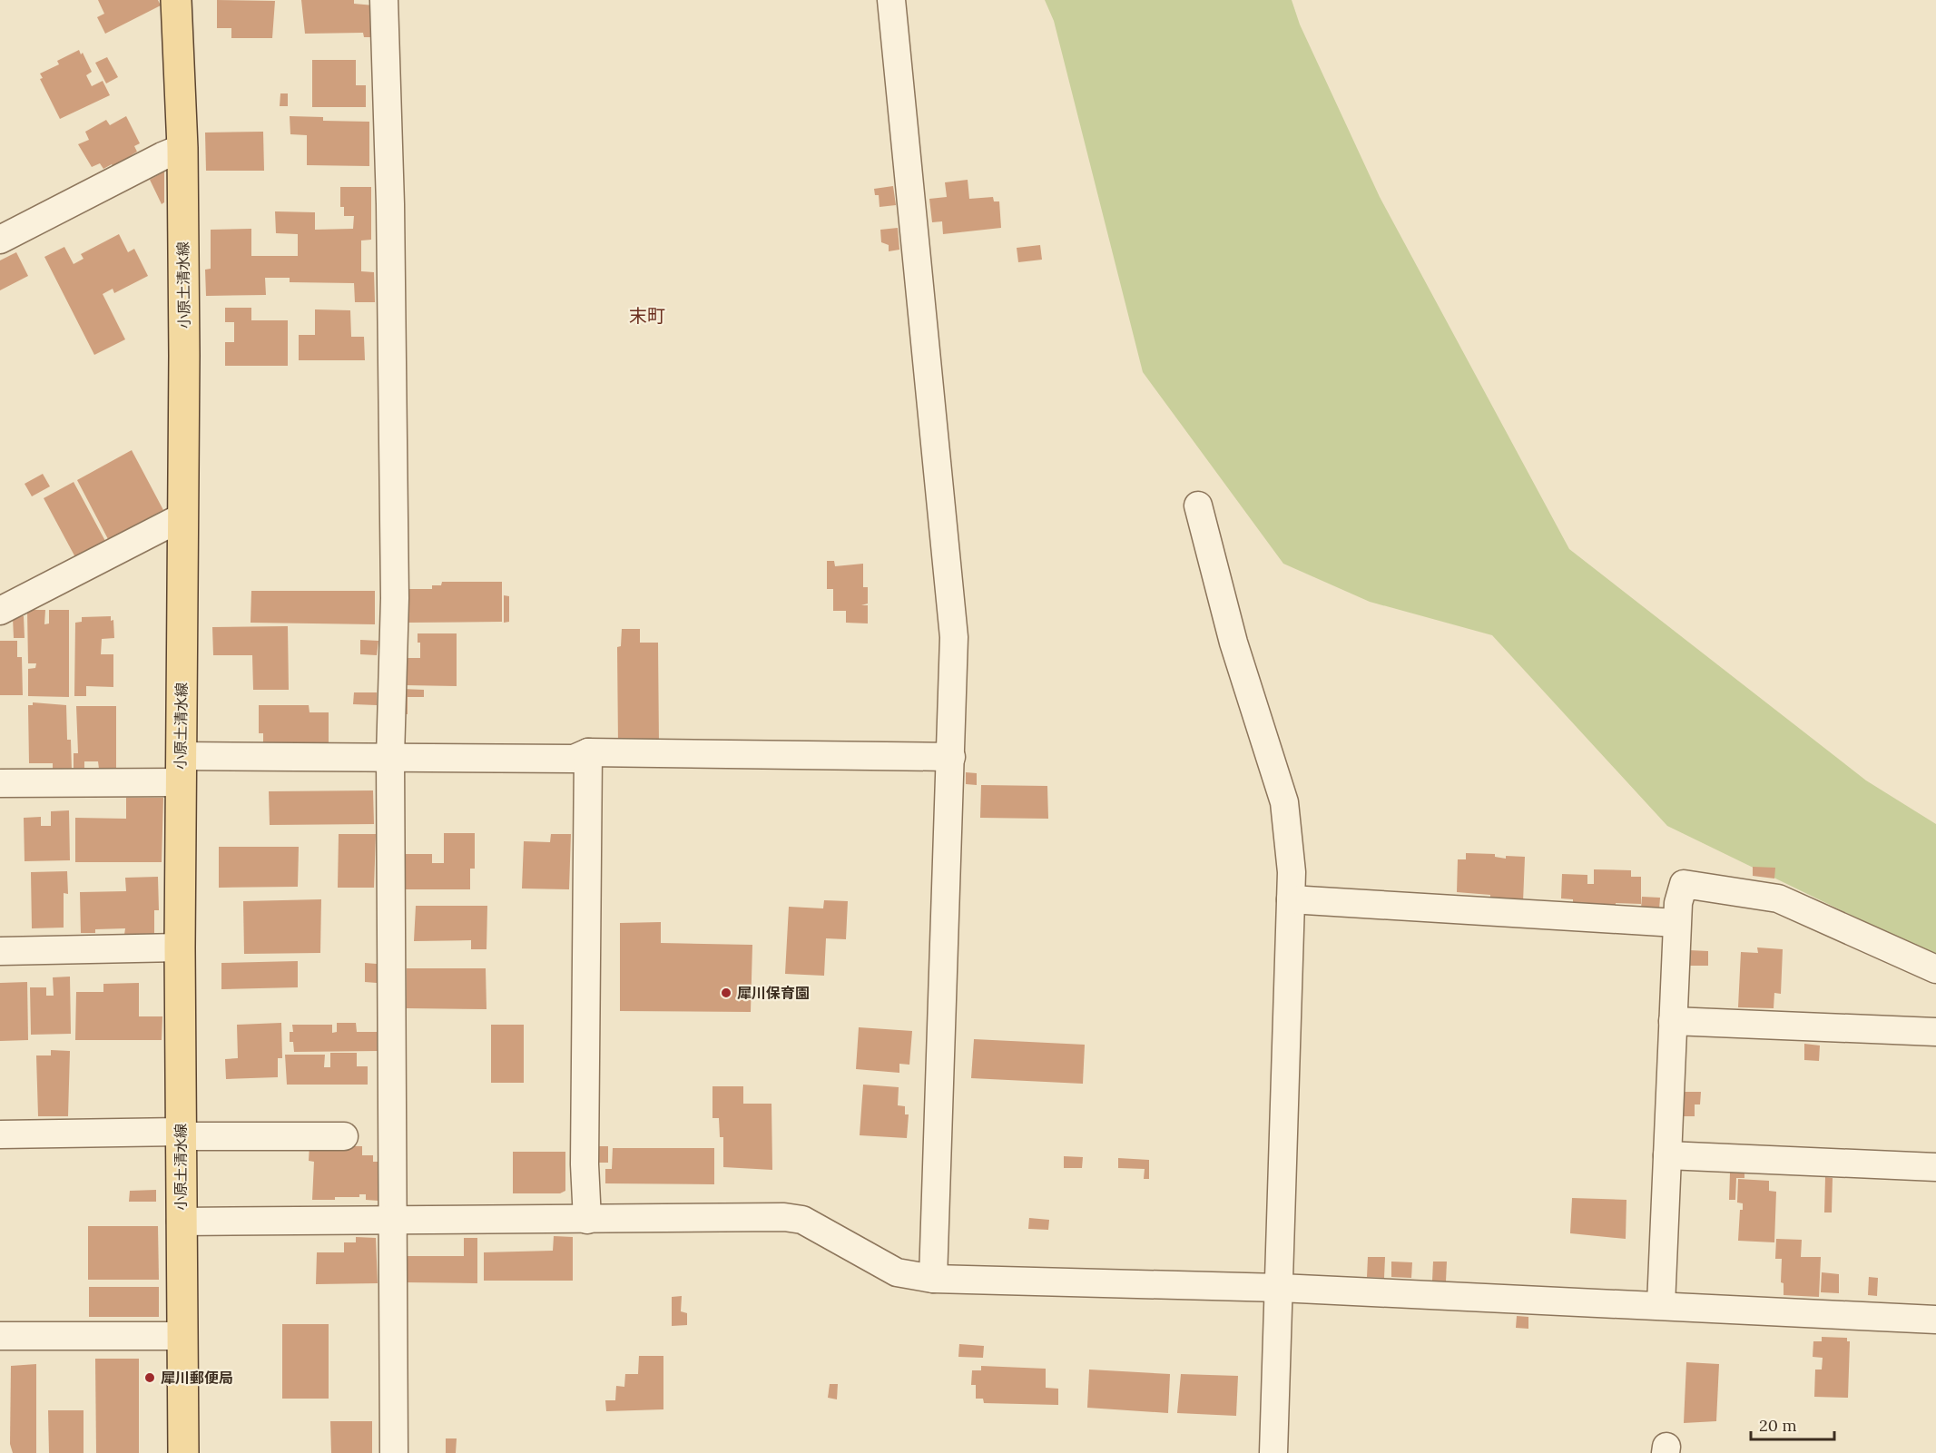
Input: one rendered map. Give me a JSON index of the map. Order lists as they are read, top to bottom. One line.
{"streets":{"main road":["小原土清水線"]},"districts":["末町"],"places":["犀川保育園","犀川郵便局"],"scale_bar":"20 m"}
